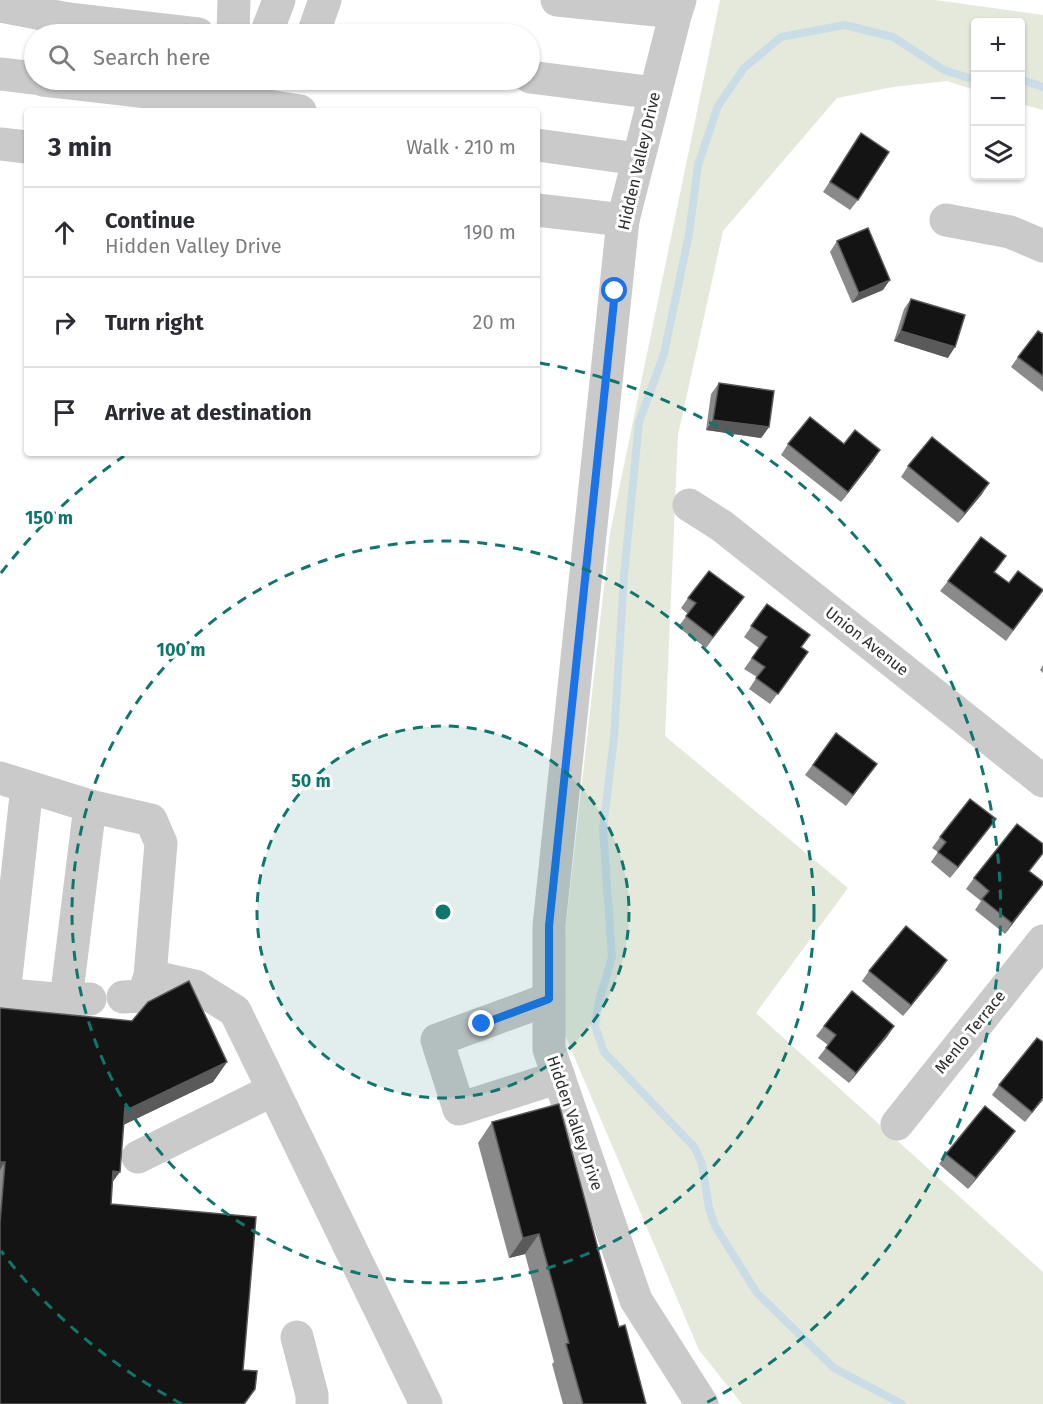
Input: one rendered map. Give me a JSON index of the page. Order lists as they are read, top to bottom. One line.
{"streets":{"street":["Hidden Valley Drive","Union Avenue","Menlo Terrace"]},"page":{"map_buttons":["+","−"],"search":"Search here","heading":["3 min","Walk · 210 m"],"list":[["Continue","Hidden Valley Drive","190 m"],["Turn right","20 m"],"Arrive at destination"]},"rings":["150 m","100 m","50 m"]}
